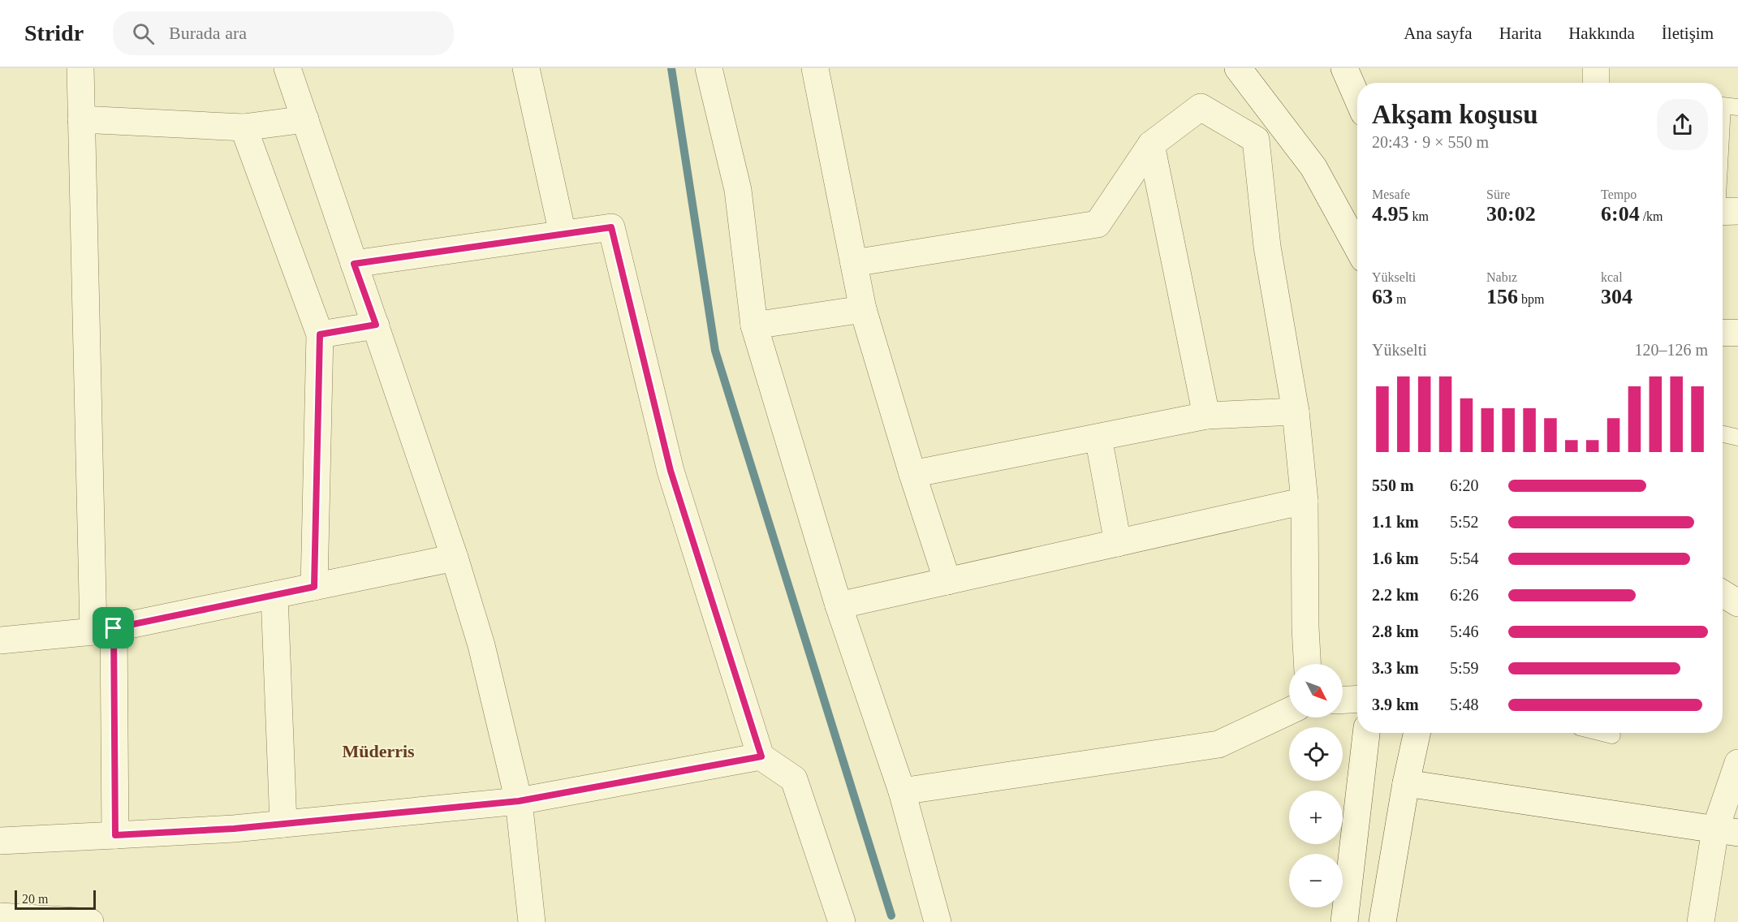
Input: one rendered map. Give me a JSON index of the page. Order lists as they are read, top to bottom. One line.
{"districts":["Müderris"],"scale_bar":"20 m","north":"bottom right","page":{"header":"Stridr","search":"Burada ara","nav":["Ana sayfa","Harita","Hakkında","İletişim"],"heading":["Akşam koşusu","20:43 · 9 × 550 m"],"stats":[["Mesafe","4.95 km"],["Süre","30:02"],["Tempo","6:04 /km"],["Yükselti","63 m"],["Nabız","156 bpm"],["kcal","304"]],"chart":["Yükselti","120–126 m"],"list":[{"name":"550 m","note":"6:20"},{"name":"1.1 km","note":"5:52"},{"name":"1.6 km","note":"5:54"},{"name":"2.2 km","note":"6:26"},{"name":"2.8 km","note":"5:46"},{"name":"3.3 km","note":"5:59"},{"name":"3.9 km","note":"5:48"}],"map_buttons":["+","−"],"scale":"20 m"}}
